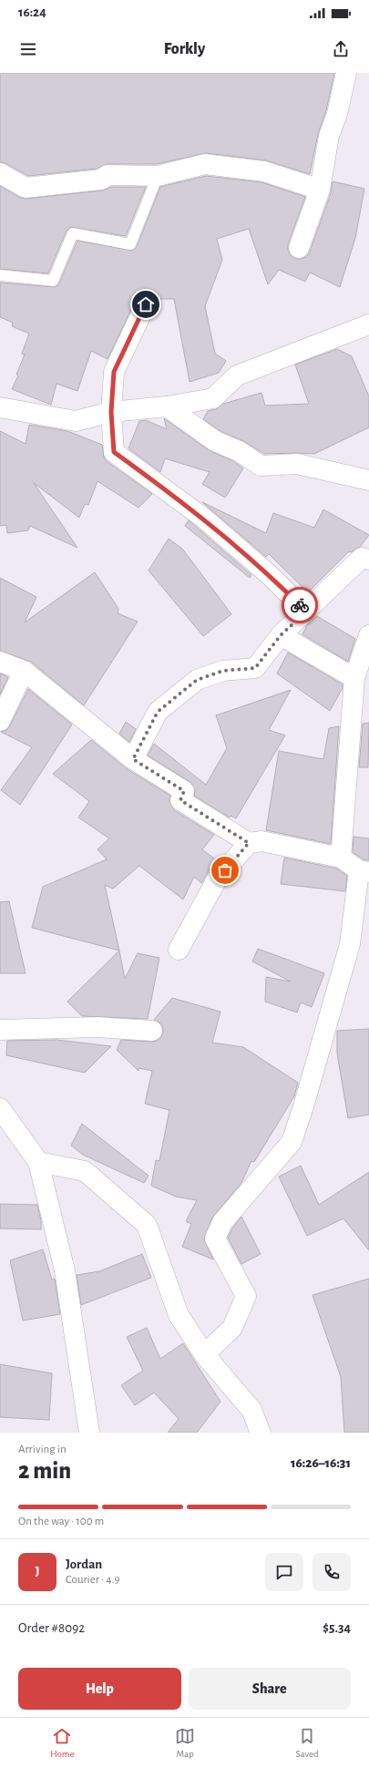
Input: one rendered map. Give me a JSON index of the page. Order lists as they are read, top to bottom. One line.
{"page":{"status":"16:24","header":"Forkly","heading":["2 min","Arriving in","16:26–16:31"],"panel":["Jordan","Courier · 4.9","Order #8092","$5.34"],"bar":"On the way · 100 m","round":"J","buttons":["Help","Share"],"tabs":["Home","Map","Saved"]}}
